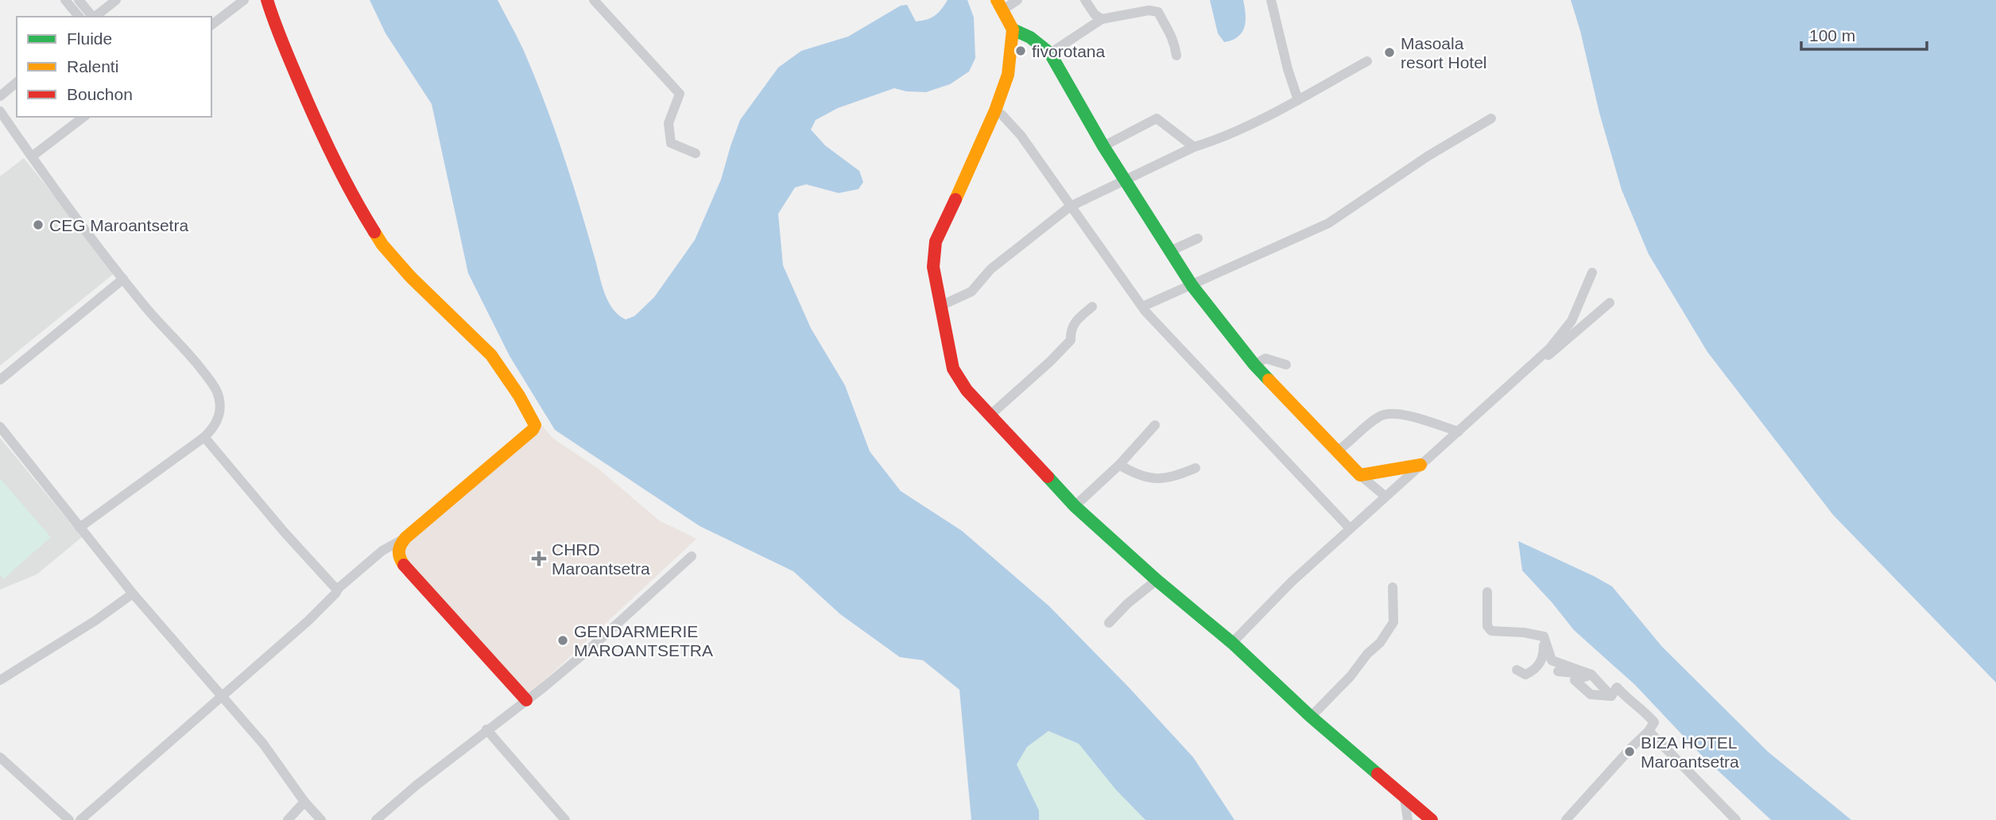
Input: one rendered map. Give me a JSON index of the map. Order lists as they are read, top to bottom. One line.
{"places":{"other":["fivorotana","Masoala resort Hotel","CEG Maroantsetra","GENDARMERIE MAROANTSETRA","BIZA HOTEL Maroantsetra"],"health":["CHRD Maroantsetra"]},"legend":["Fluide","Ralenti","Bouchon"],"scale_bar":"100 m"}
